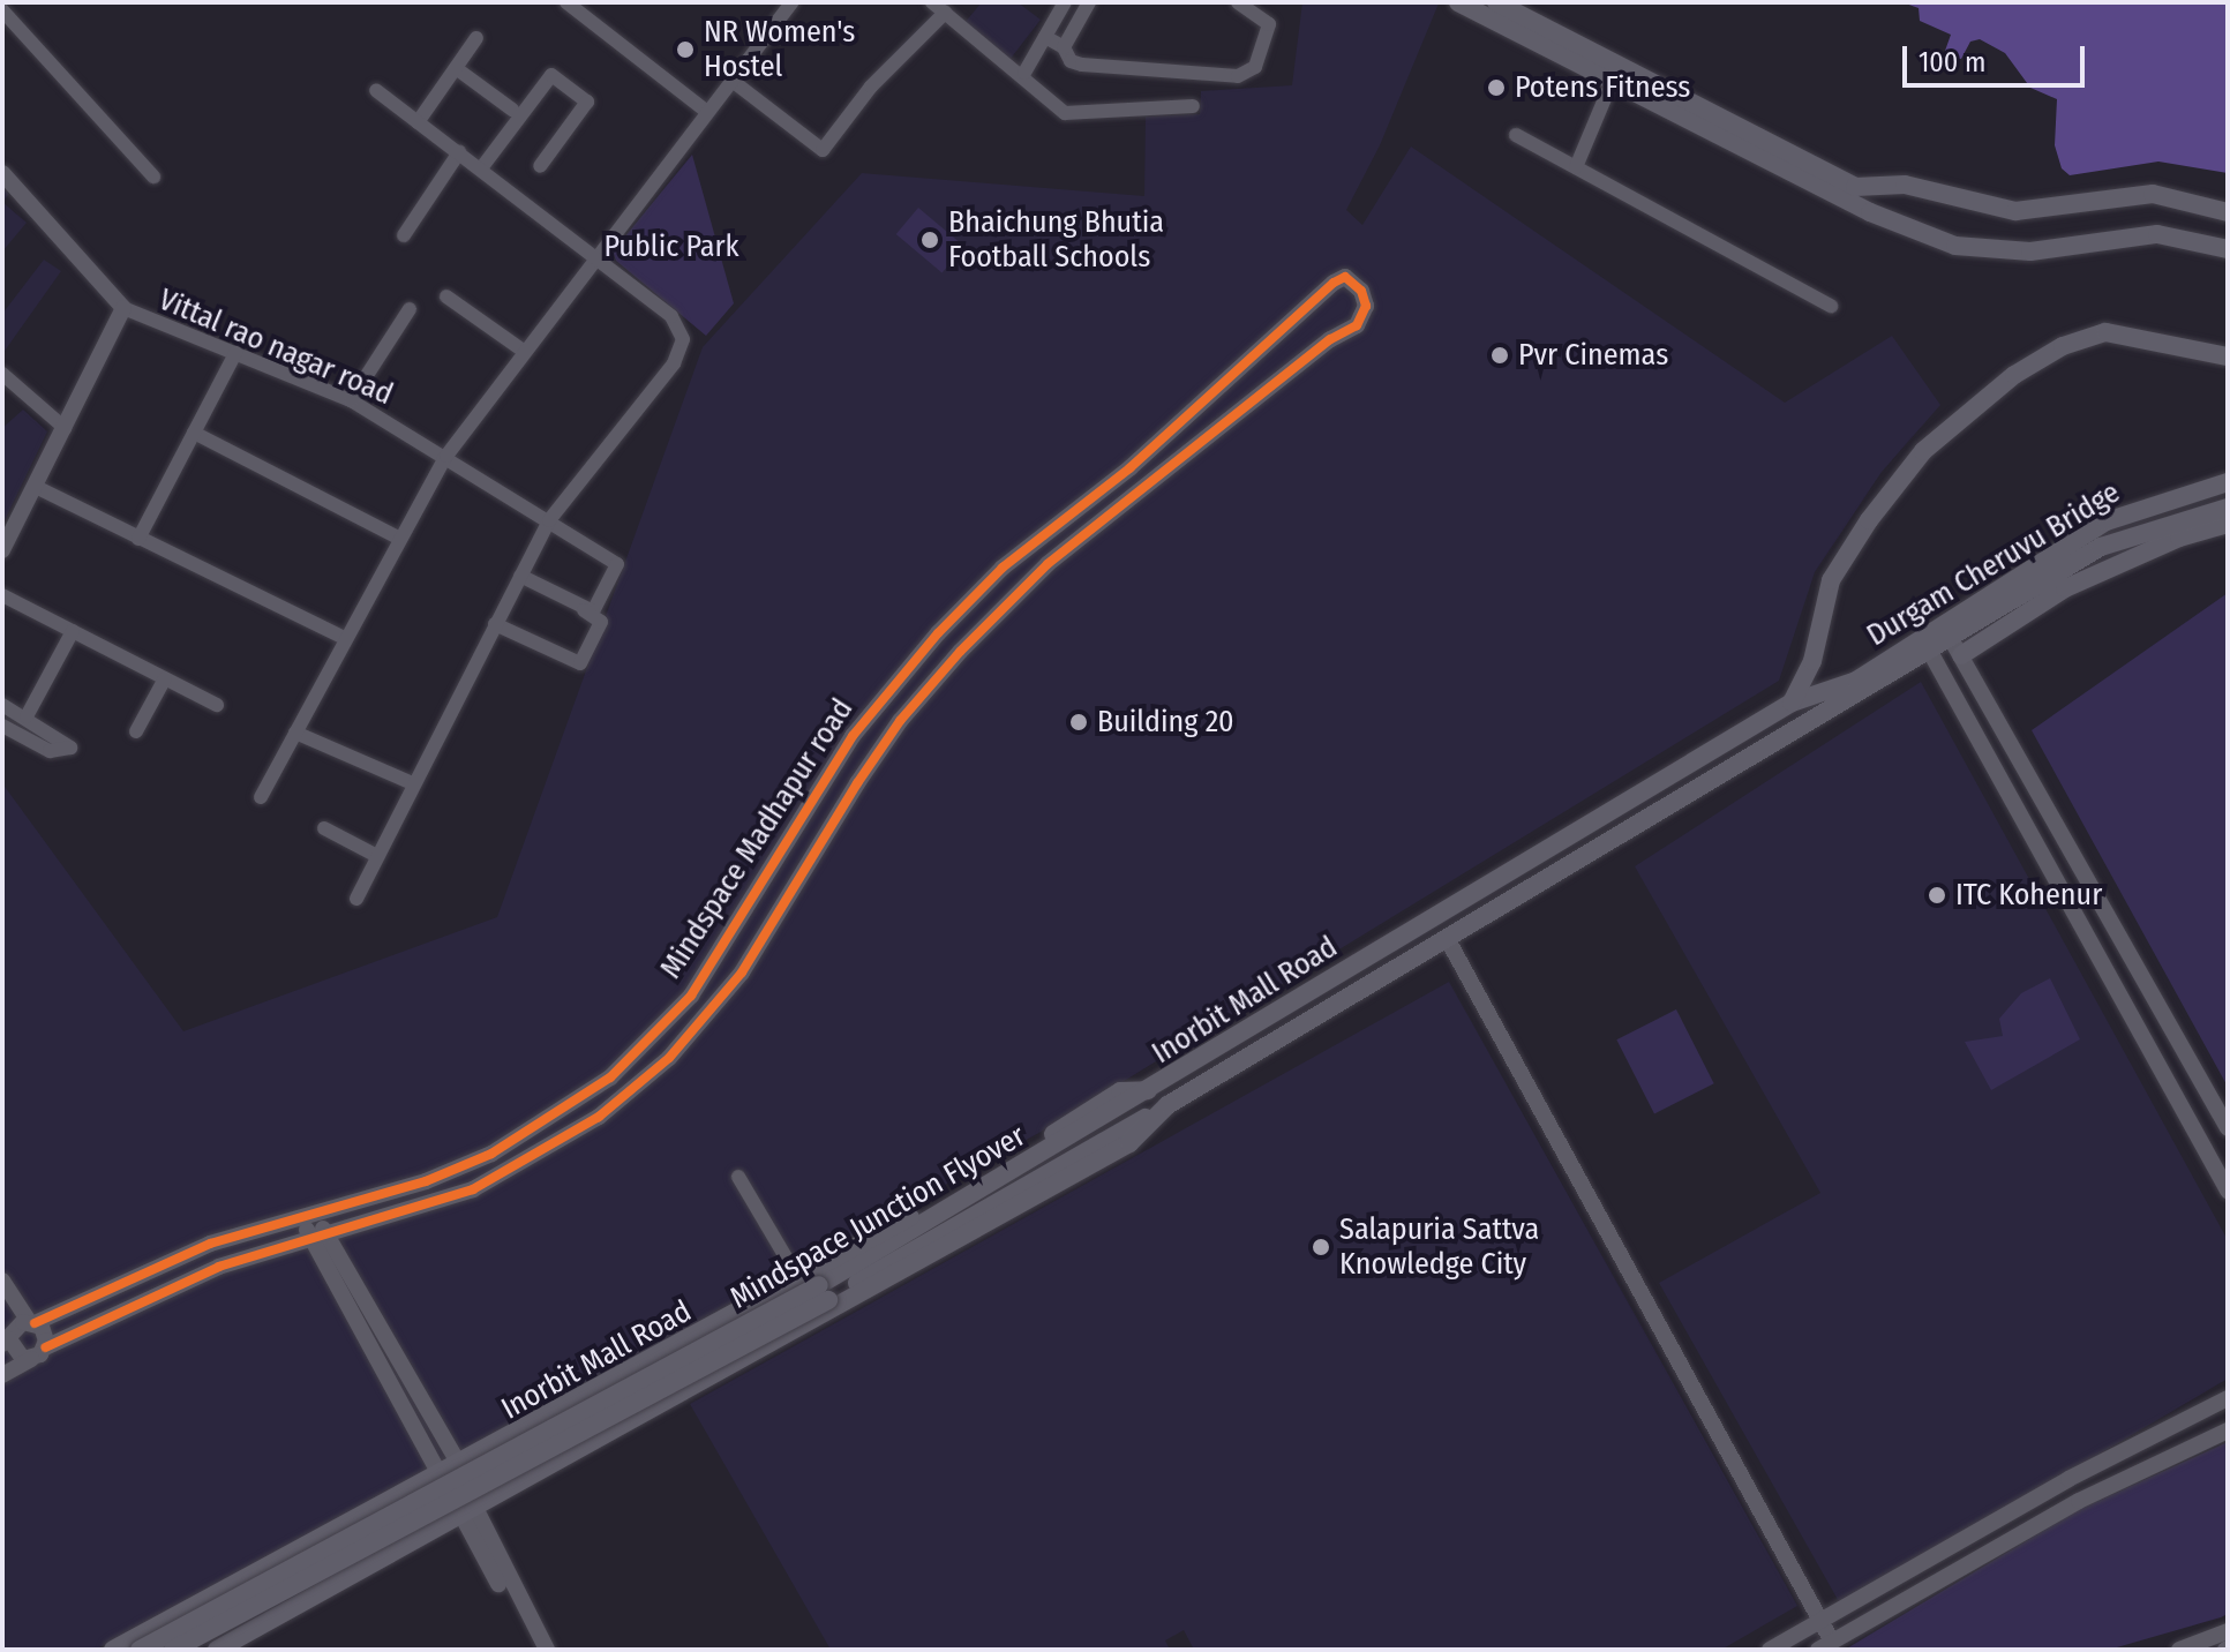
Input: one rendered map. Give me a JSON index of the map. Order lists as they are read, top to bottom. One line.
{"streets":{"main road":["Durgam Cheruvu Bridge","Inorbit Mall Road","Mindspace Junction Flyover"],"street":["Vittal rao nagar road","Mindspace Madhapur road"]},"crossings":[["Durgam Cheruvu Bridge","Inorbit Mall Road"],["Inorbit Mall Road","Mindspace Junction Flyover"]],"parks":["Public Park"],"places":["NR Women's Hostel","Potens Fitness","Bhaichung Bhutia Football Schools","Pvr Cinemas","Building 20","ITC Kohenur","Salapuria Sattva Knowledge City"],"scale_bar":"100 m"}
